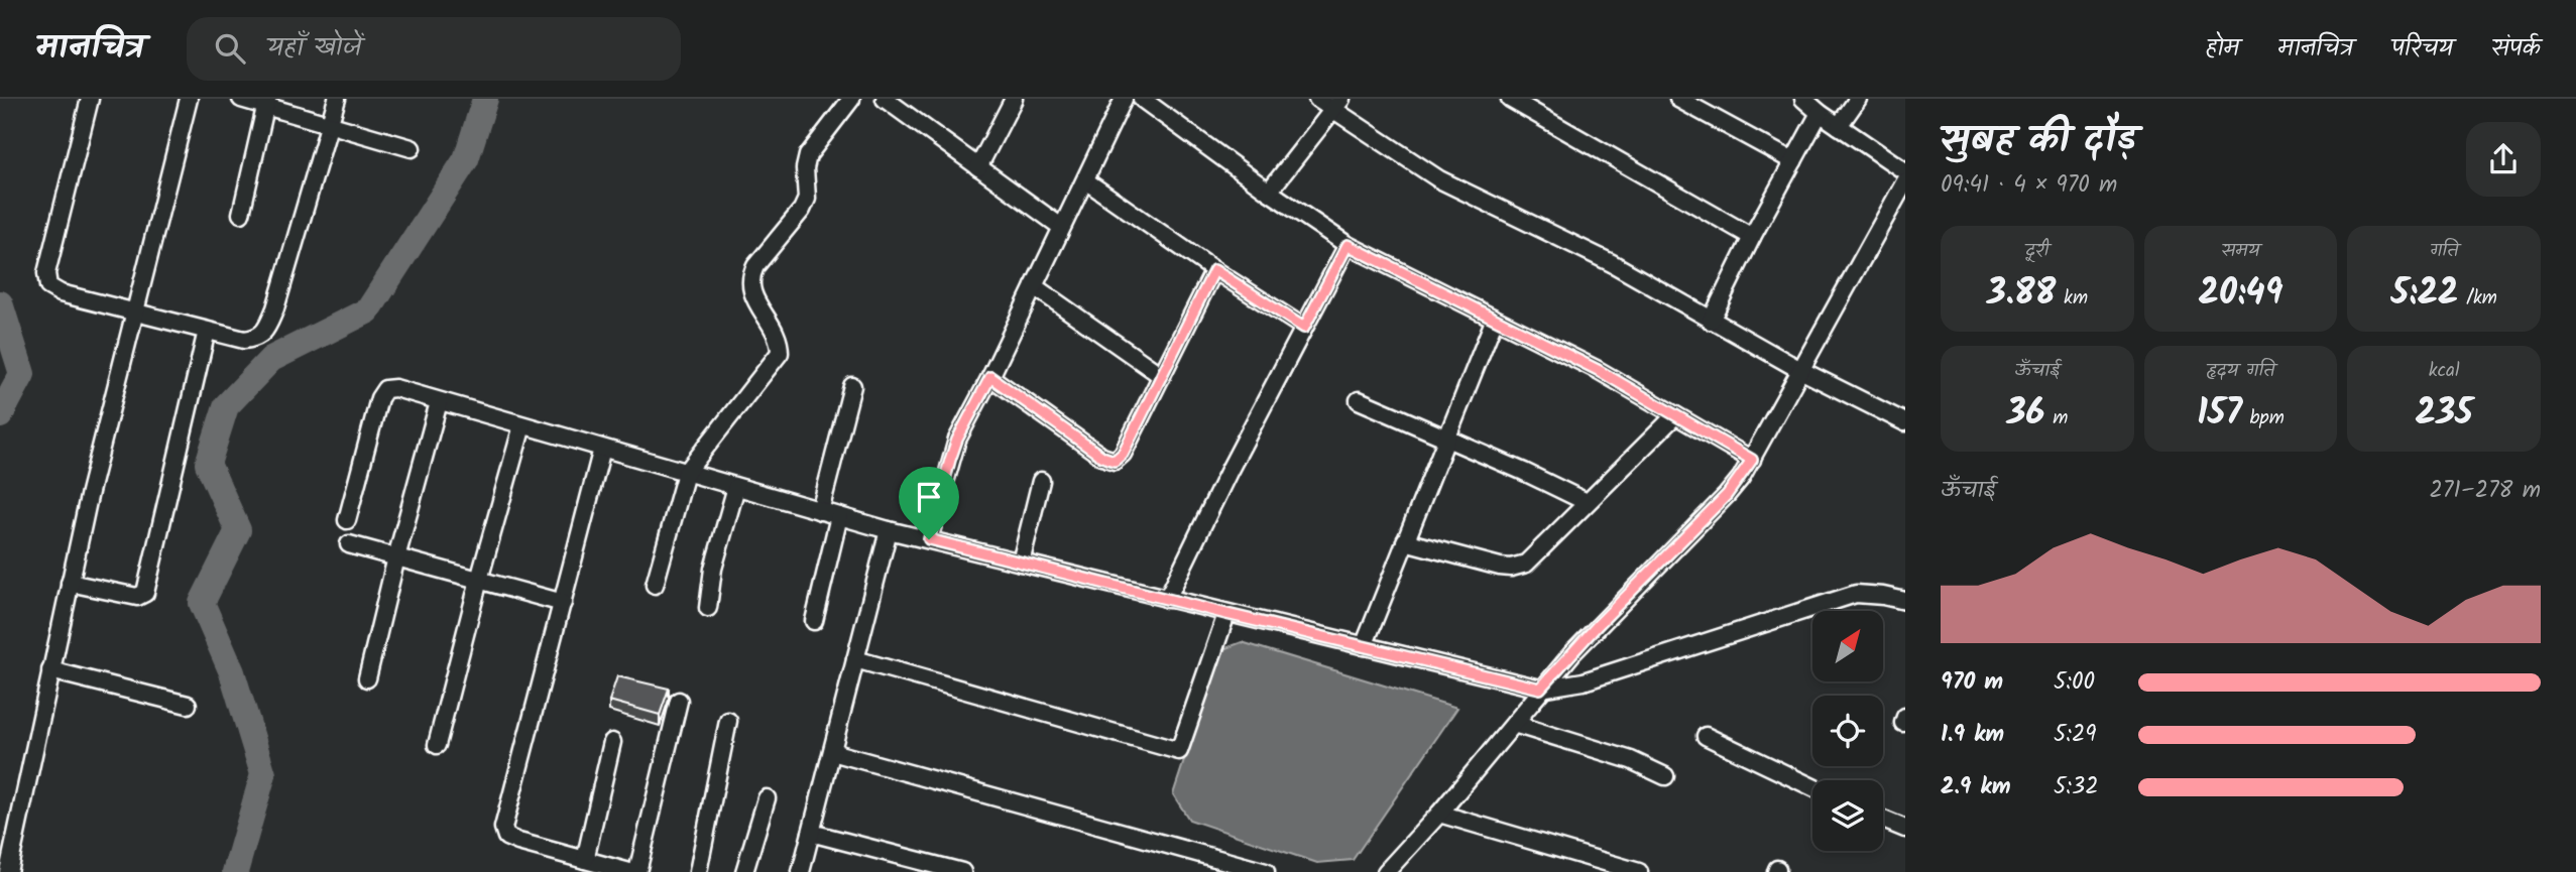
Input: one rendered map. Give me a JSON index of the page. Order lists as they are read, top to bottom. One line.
{"north":"top right","page":{"header":"मानचित्र","search":"यहाँ खोजें","nav":["होम","मानचित्र","परिचय","संपर्क"],"heading":["सुबह की दौड़","09:41 · 4 × 970 m"],"stats":[["दूरी","3.88 km"],["समय","20:49"],["गति","5:22 /km"],["ऊँचाई","36 m"],["हृदय गति","157 bpm"],["kcal","235"]],"chart":["ऊँचाई","271–278 m"],"list":[{"name":"970 m","note":"5:00"},{"name":"1.9 km","note":"5:29"},{"name":"2.9 km","note":"5:32"}]}}
